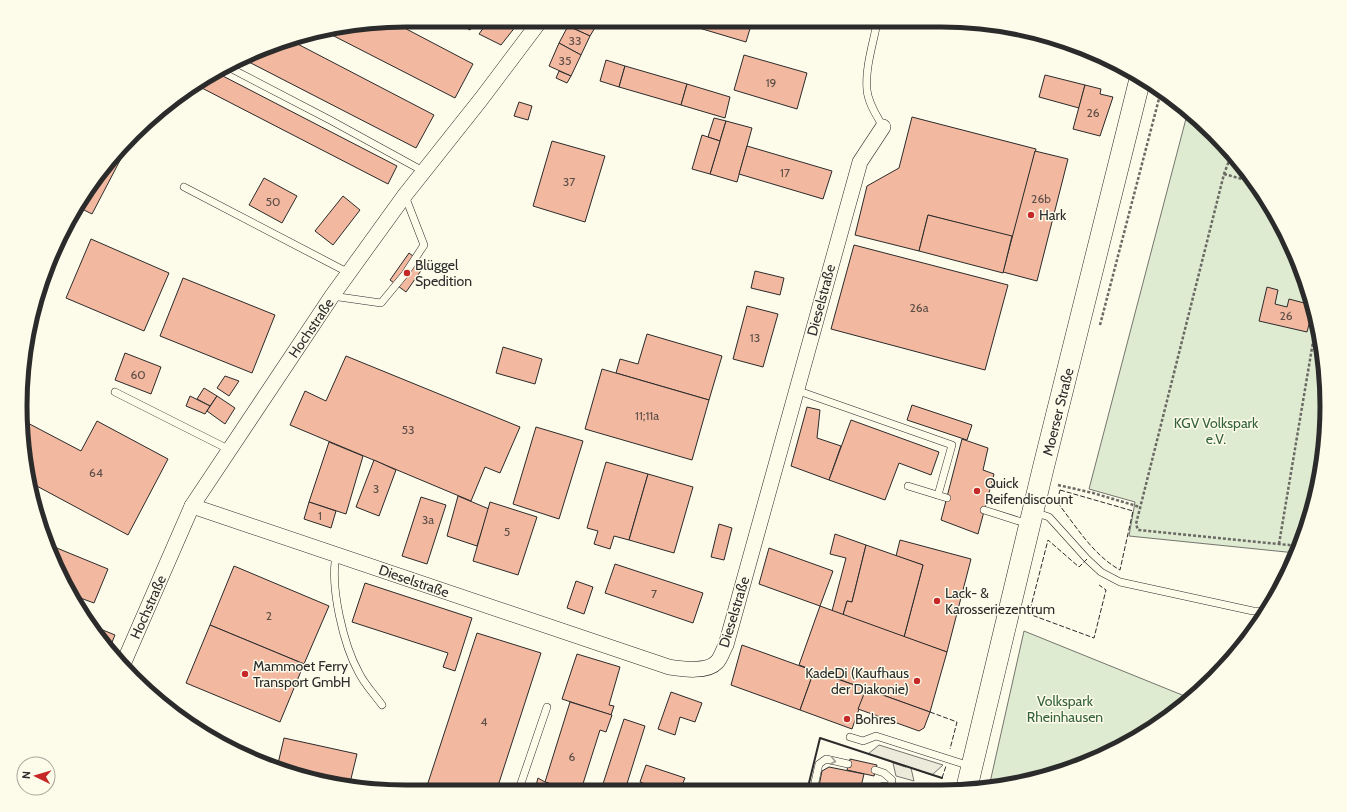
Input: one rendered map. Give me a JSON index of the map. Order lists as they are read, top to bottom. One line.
{"streets":{"main road":["Moerser Straße"],"street":["Dieselstraße","Hochstraße"]},"crossings":[["Dieselstraße","Hochstraße"]],"parks":["KGV Volkspark e.V.","Volkspark Rheinhausen"],"places":["Hark","Blüggel Spedition","Quick Reifendiscount","Lack- & Karosseriezentrum","Mammoet Ferry Transport GmbH","KadeDi (Kaufhaus der Diakonie)","Bohres"],"house_numbers":["33","35","19","26","17","37","26b","50","26a","26","13","60","11;11a","53","64","3","1","3a","5","7","2","4","6"],"north":"left"}
